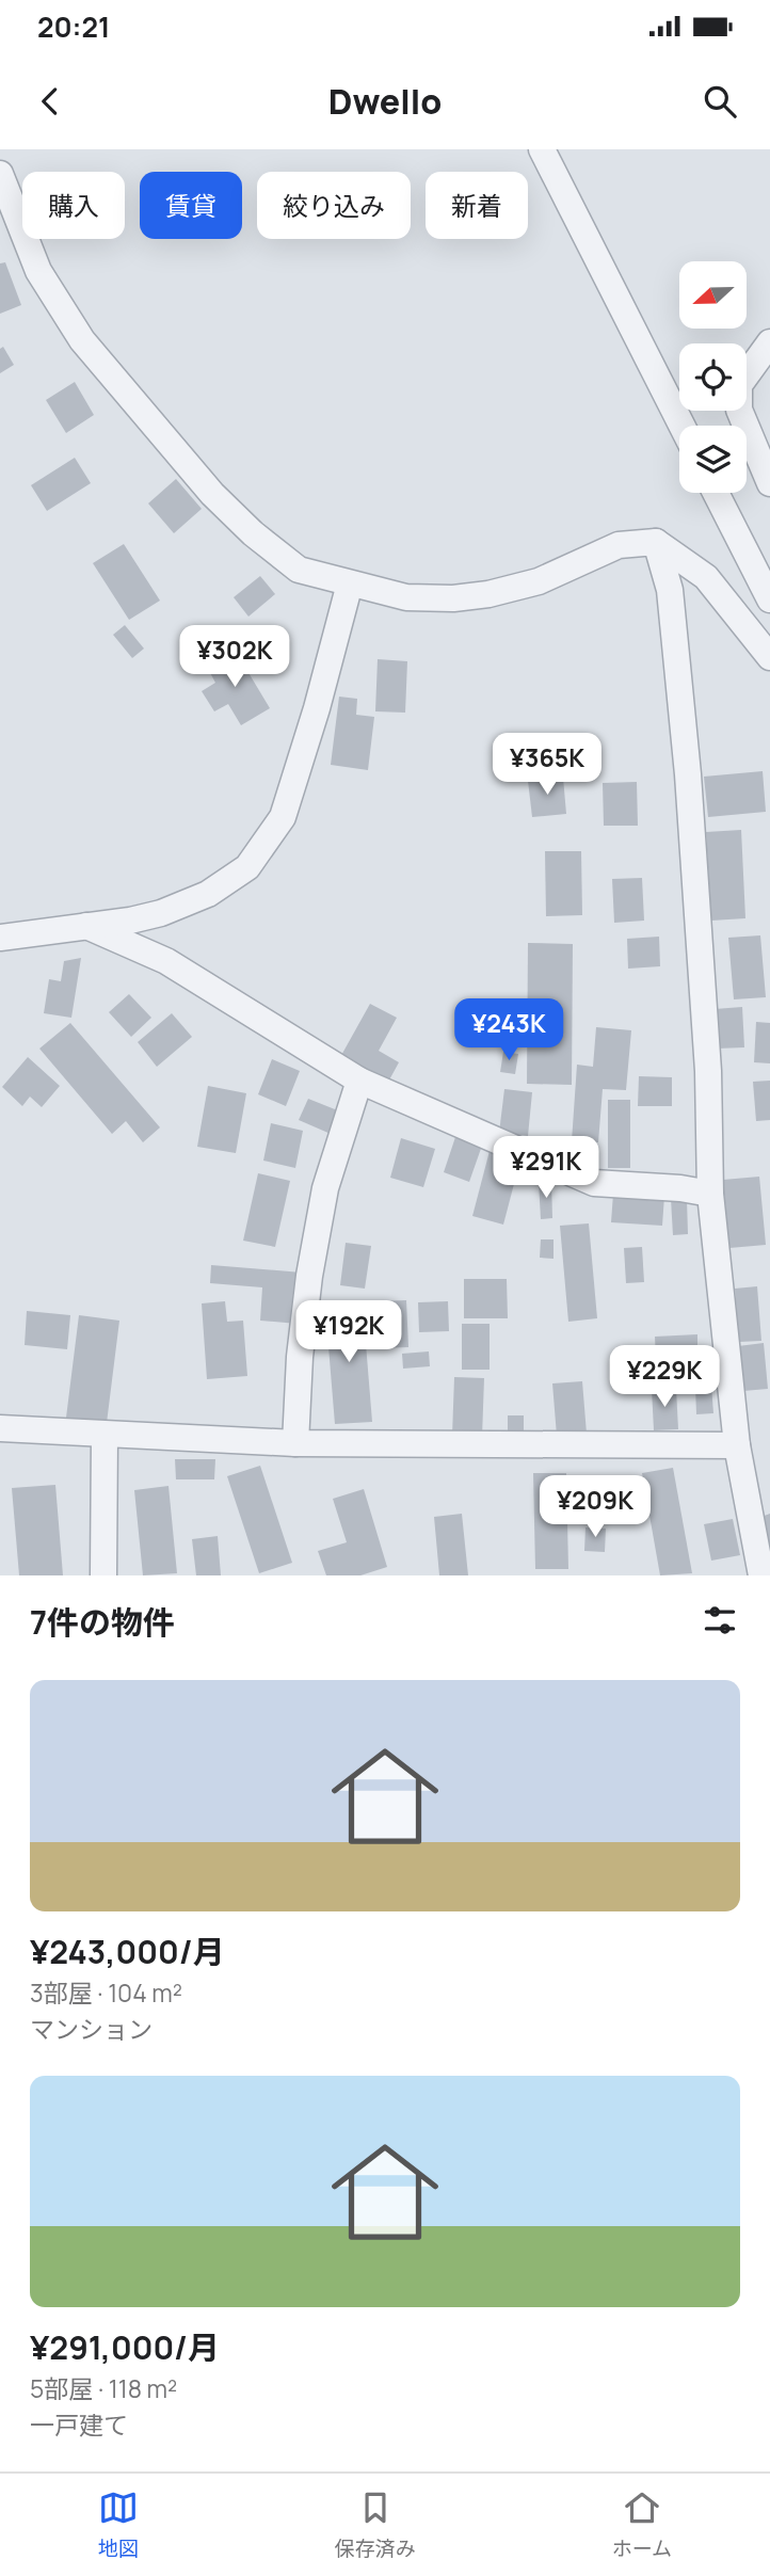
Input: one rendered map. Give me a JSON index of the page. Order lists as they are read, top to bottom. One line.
{"north":"left","page":{"status":"20:21","header":"Dwello","chip":["購入","賃貸","絞り込み","新着"],"price":["¥302K","¥365K","¥243K","¥291K","¥192K","¥229K","¥209K"],"heading":"7件の物件","list":[{"name":"¥243,000/月","note":"3部屋 · 104 m² · マンション"},{"name":"¥291,000/月","note":"5部屋 · 118 m² · 一戸建て"}],"tabs":["地図","保存済み","ホーム"]}}
